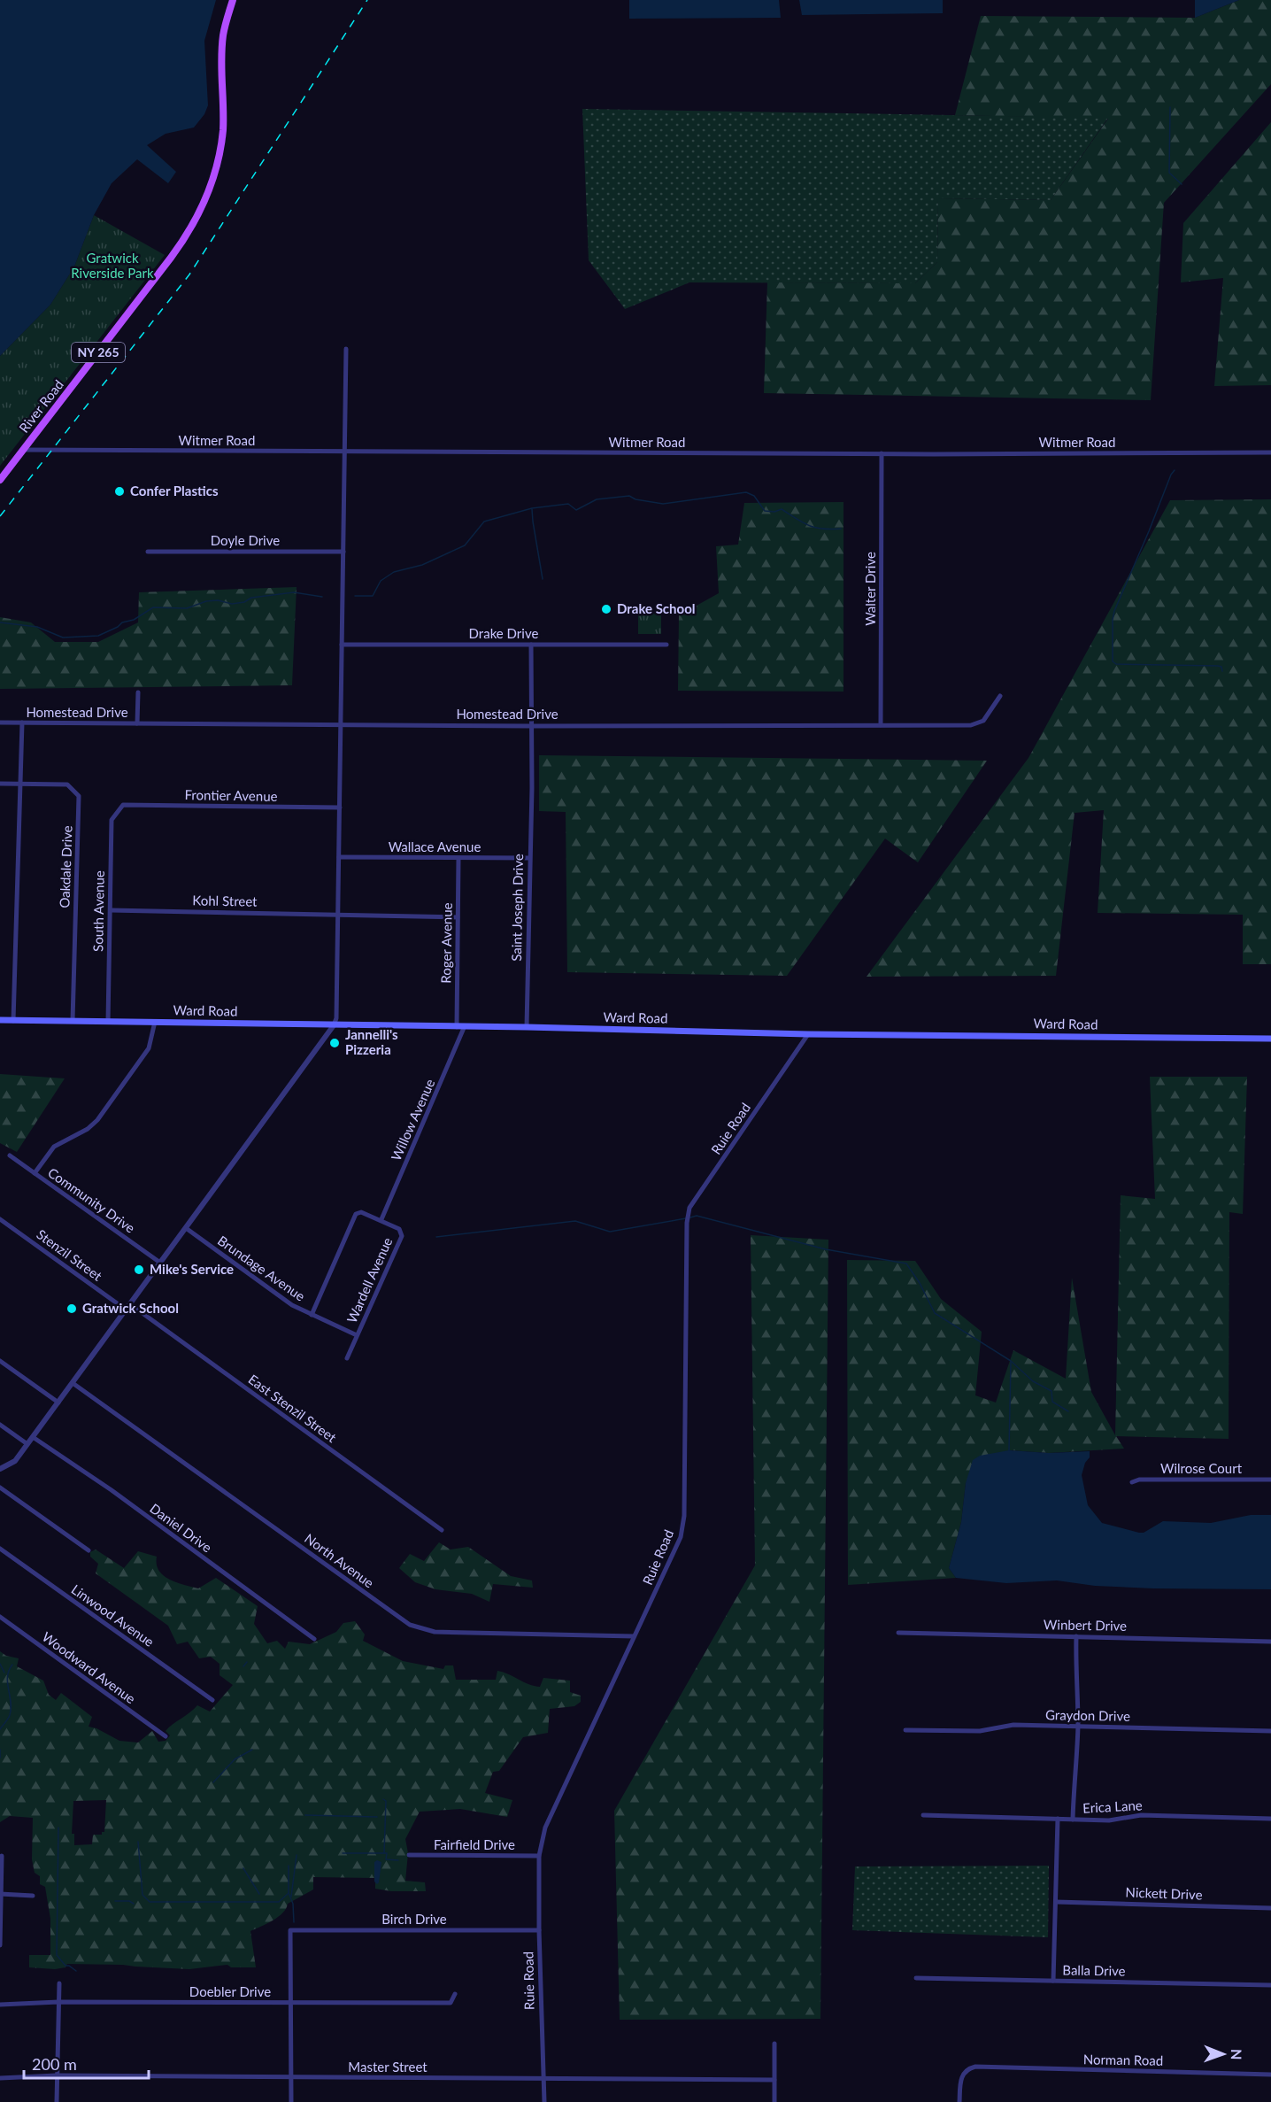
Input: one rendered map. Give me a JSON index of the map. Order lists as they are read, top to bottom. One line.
{"streets":{"main road":["NY 265","River Road","Ward Road"],"street":["Witmer Road","Doyle Drive","Walter Drive","Drake Drive","Homestead Drive","Frontier Avenue","Wallace Avenue","Oakdale Drive","Kohl Street","Saint Joseph Drive","South Avenue","Roger Avenue","Willow Avenue","Ruie Road","Community Drive","Stenzil Street","Brundage Avenue","Wardell Avenue","East Stenzil Street","Wilrose Court","Daniel Drive","North Avenue","Linwood Avenue","Winbert Drive","Woodward Avenue","Graydon Drive","Erica Lane","Fairfield Drive","Nickett Drive","Birch Drive","Balla Drive","Doebler Drive","Norman Road","Master Street"]},"crossings":[["River Road","Witmer Road"],["Witmer Road","Walter Drive"],["Walter Drive","Homestead Drive"],["Drake Drive","Saint Joseph Drive"],["Homestead Drive","Saint Joseph Drive"],["Frontier Avenue","South Avenue"],["Wallace Avenue","Saint Joseph Drive"],["Wallace Avenue","Roger Avenue"],["Oakdale Drive","Ward Road"],["Kohl Street","South Avenue"],["Kohl Street","Roger Avenue"],["Saint Joseph Drive","Ward Road"],["South Avenue","Ward Road"],["Roger Avenue","Ward Road"],["Ward Road","Willow Avenue"],["Ward Road","Ruie Road"],["Willow Avenue","Wardell Avenue"],["Ruie Road","North Avenue"],["Ruie Road","Fairfield Drive"],["Ruie Road","Birch Drive"],["Ruie Road","Master Street"],["Brundage Avenue","Wardell Avenue"],["Birch Drive","Doebler Drive"]],"parks":["Gratwick Riverside Park"],"places":["Confer Plastics","Drake School","Jannelli's Pizzeria","Mike's Service","Gratwick School"],"scale_bar":"200 m","north":"right"}
